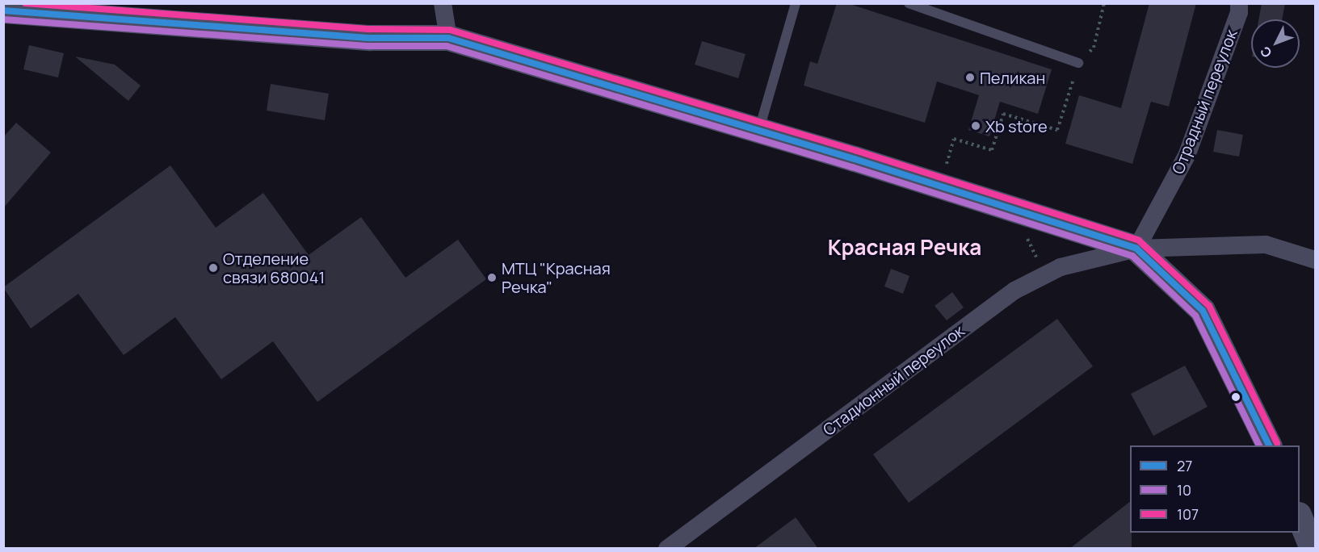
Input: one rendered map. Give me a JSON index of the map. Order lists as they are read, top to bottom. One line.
{"streets":{"street":["Отрадный переулок","Стадионный переулок"]},"crossings":[["Отрадный переулок","Стадионный переулок"]],"districts":["Красная Речка"],"places":["Пеликан","Xb store","Отделение связи 680041","МТЦ \"Красная Речка\""],"lines":["transit line 107","transit line 27","transit line 10"],"legend":["27","10","107"],"north":"bottom left"}
